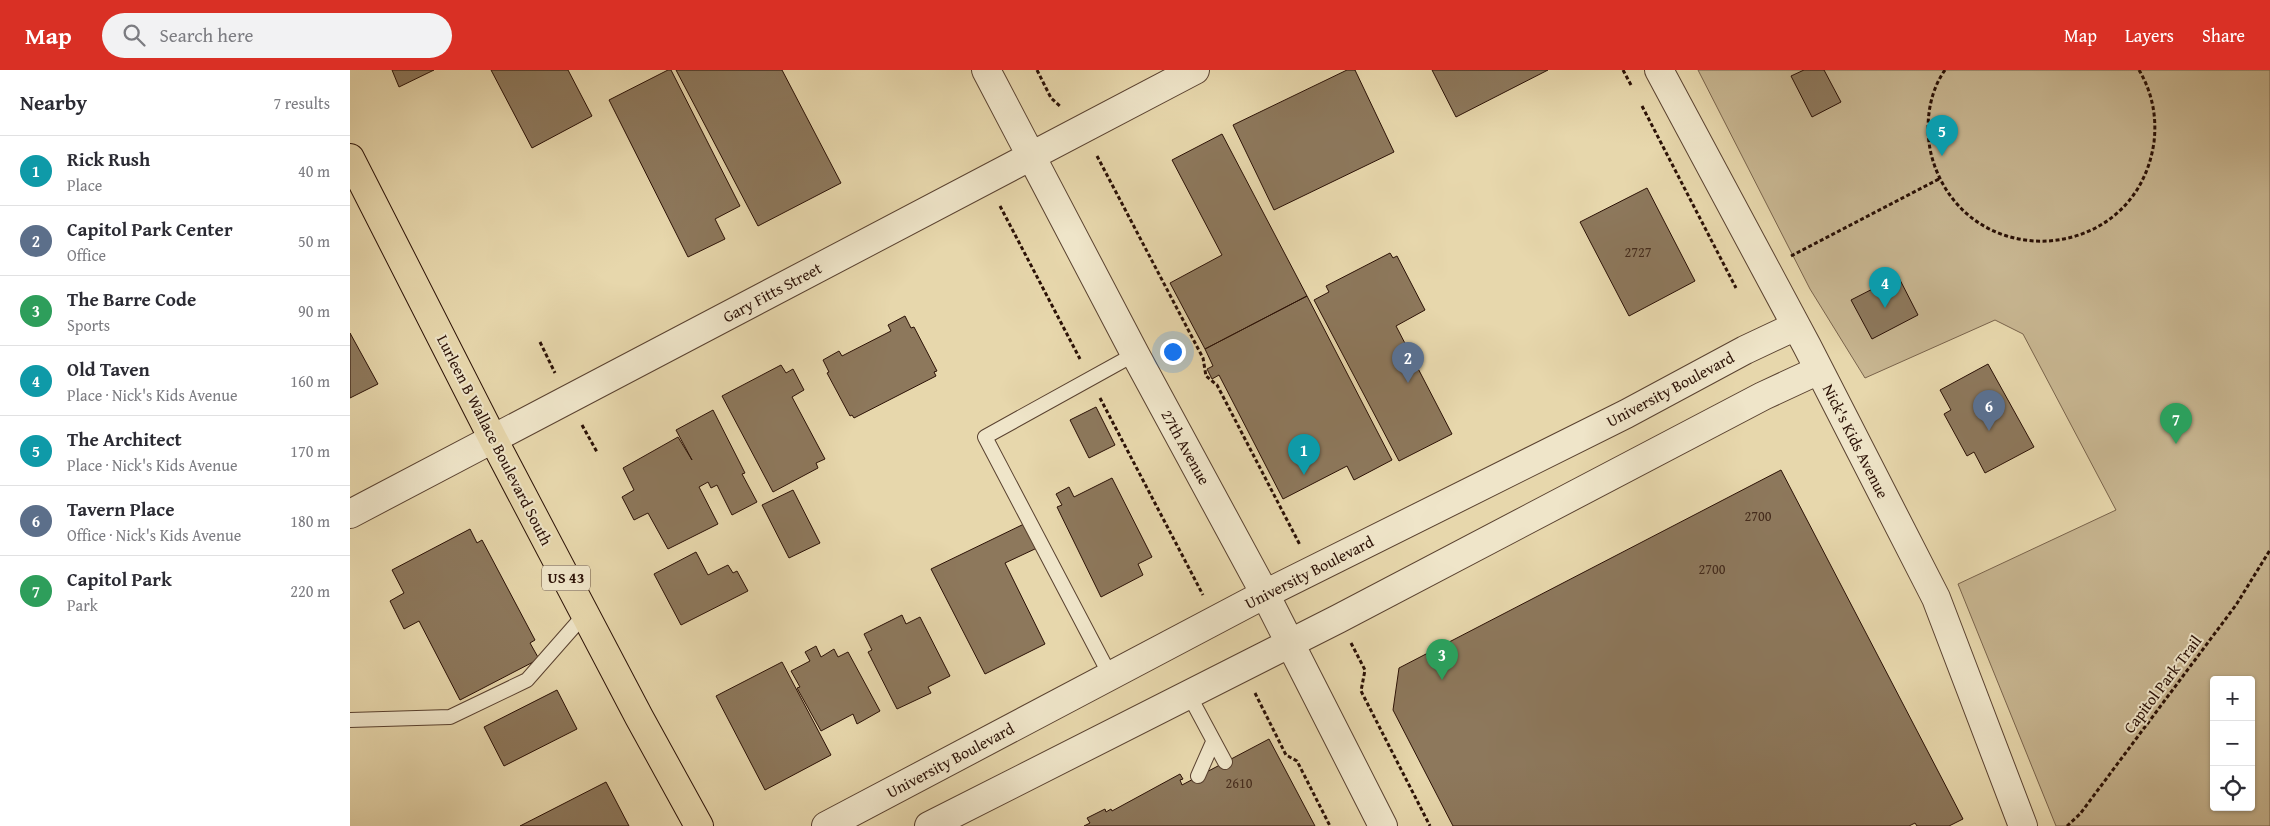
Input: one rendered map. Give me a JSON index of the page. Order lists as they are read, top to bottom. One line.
{"streets":{"highway":["Lurleen B Wallace Boulevard South","US 43"],"street":["Gary Fitts Street","University Boulevard","Nick's Kids Avenue","27th Avenue"],"path":["Capitol Park Trail"]},"crossings":[["Gary Fitts Street","Lurleen B Wallace Boulevard South"],["Gary Fitts Street","27th Avenue"],["University Boulevard","Nick's Kids Avenue"],["University Boulevard","27th Avenue"]],"house_numbers":["2727","2700","2700","2610"],"page":{"header":"Map","search":"Search here","nav":["Map","Layers","Share"],"heading":["Nearby","7 results"],"pins":["5","4","2","6","7","1","3"],"list":[{"mark":"1","name":"Rick Rush","note":"Place","value":"40 m"},{"mark":"2","name":"Capitol Park Center","note":"Office","value":"50 m"},{"mark":"3","name":"The Barre Code","note":"Sports","value":"90 m"},{"mark":"4","name":"Old Taven","note":"Place · Nick's Kids Avenue","value":"160 m"},{"mark":"5","name":"The Architect","note":"Place · Nick's Kids Avenue","value":"170 m"},{"mark":"6","name":"Tavern Place","note":"Office · Nick's Kids Avenue","value":"180 m"},{"mark":"7","name":"Capitol Park","note":"Park","value":"220 m"}],"map_buttons":["+","−"]}}
